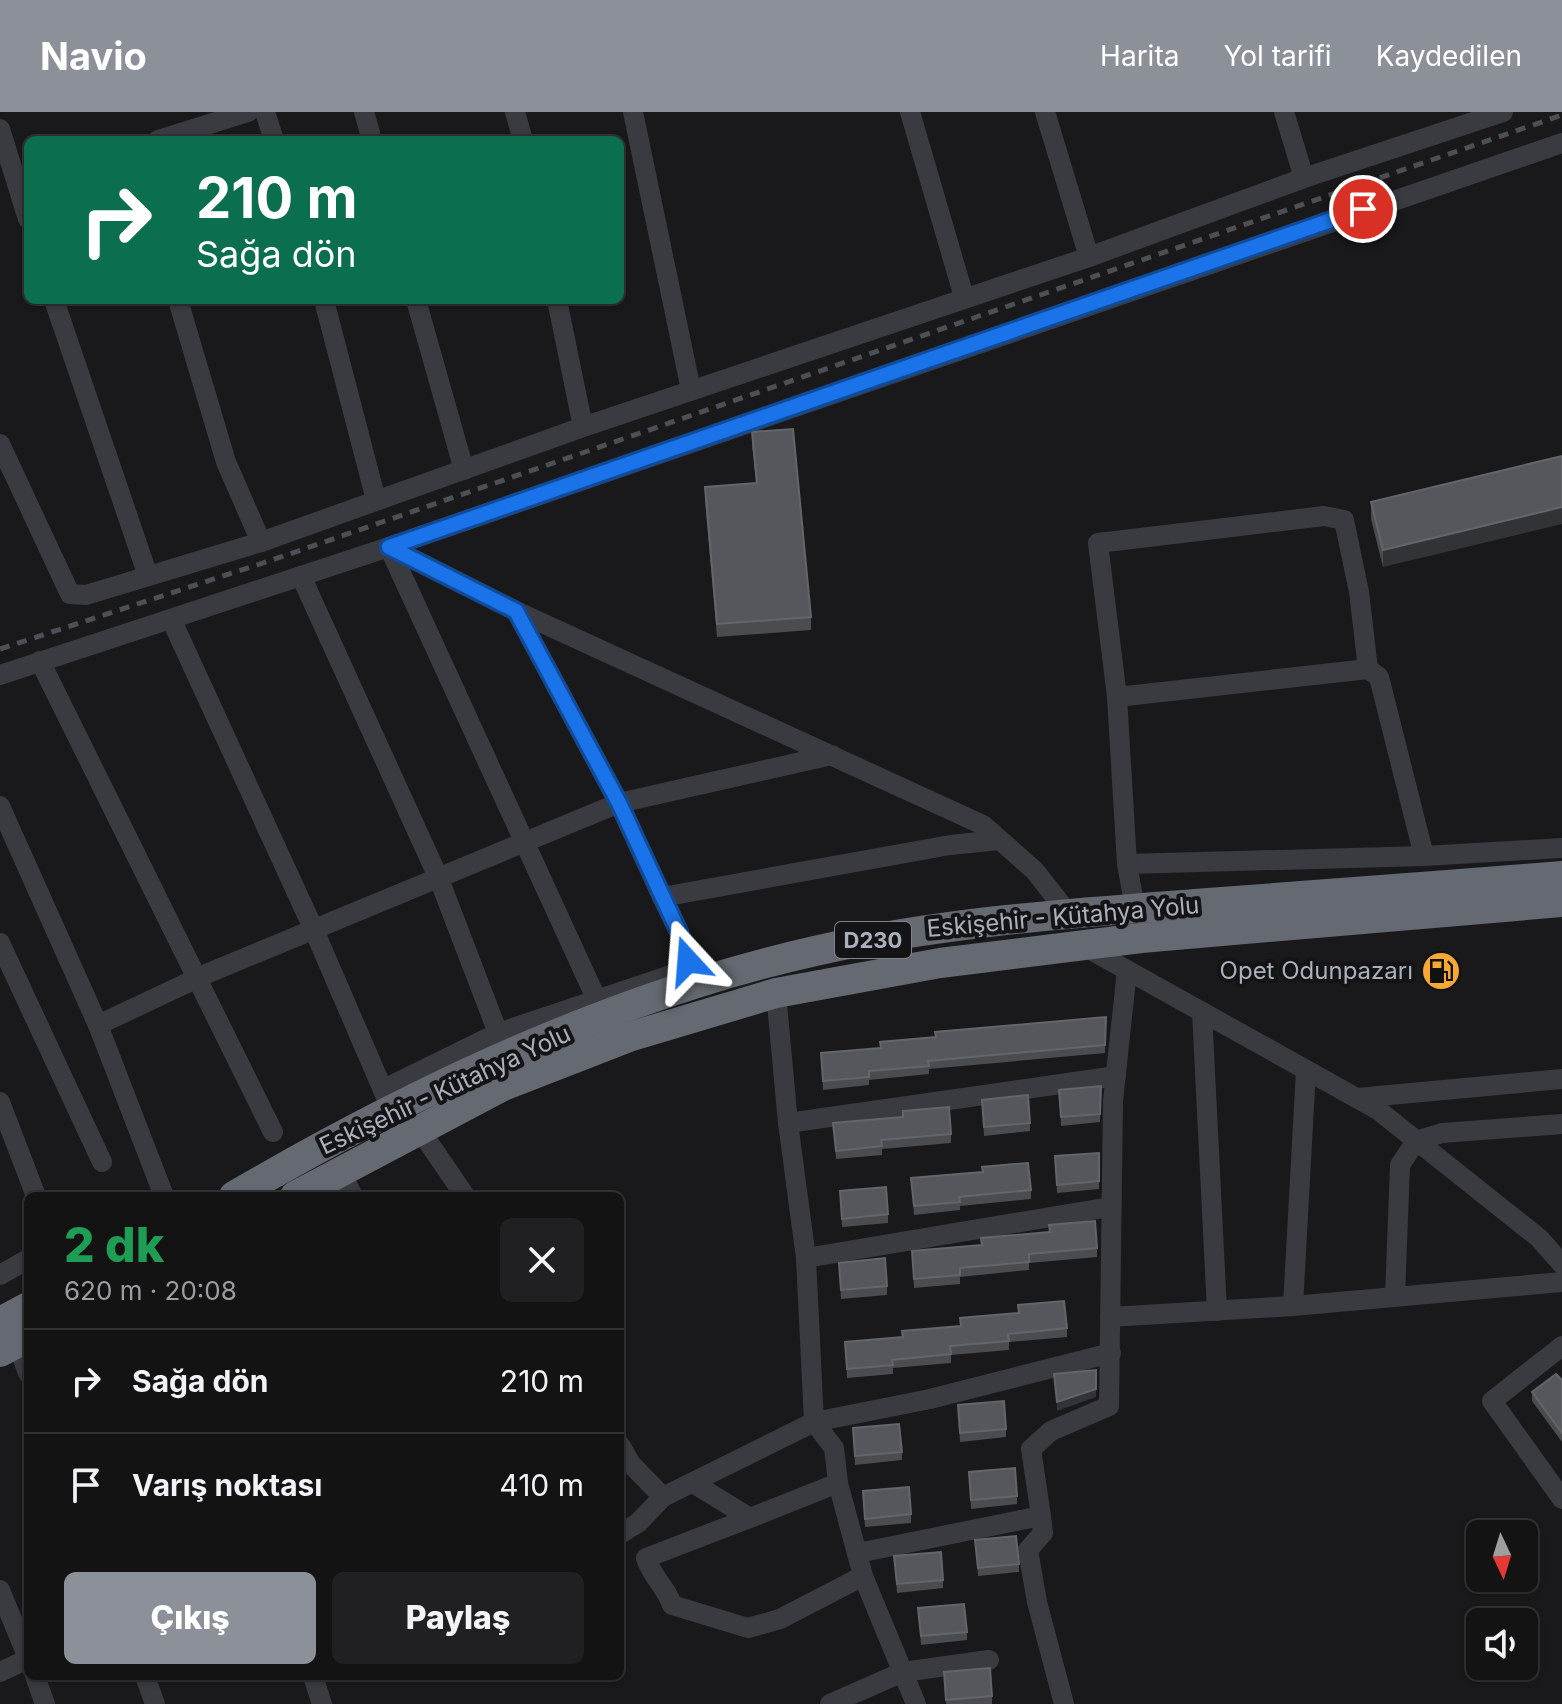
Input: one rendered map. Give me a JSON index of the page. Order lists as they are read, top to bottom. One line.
{"streets":{"highway":["Eskişehir - Kütahya Yolu","D230"]},"places":{"fuel station":["Opet Odunpazarı"]},"north":"bottom","page":{"header":"Navio","nav":["Harita","Yol tarifi","Kaydedilen"],"turn":["210 m","Sağa dön"],"heading":["2 dk","620 m · 20:08"],"list":[{"name":"Sağa dön","value":"210 m"},{"name":"Varış noktası","value":"410 m"}],"buttons":["Çıkış","Paylaş"]}}
